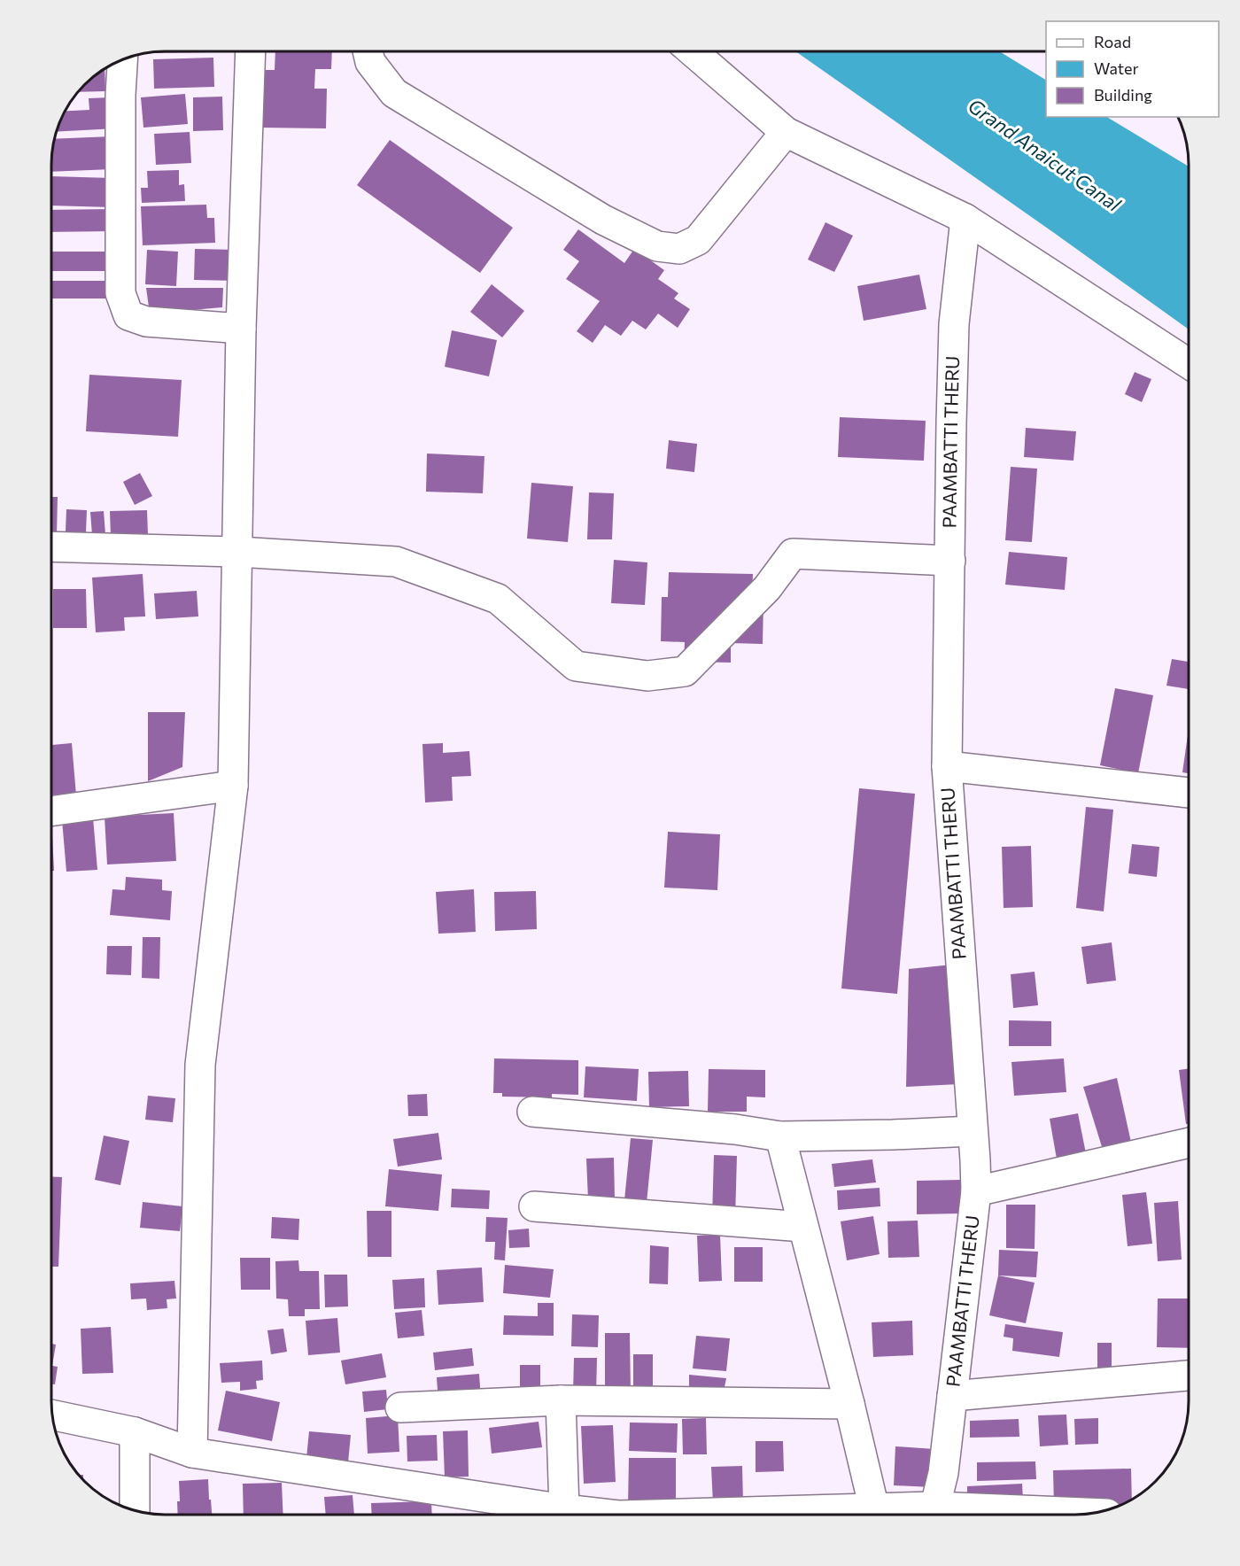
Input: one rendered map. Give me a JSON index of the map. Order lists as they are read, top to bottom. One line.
{"streets":{"street":["PAAMBATTI THERU"]},"water":["Grand Anaicut Canal"],"legend":["Road","Water","Building"]}
